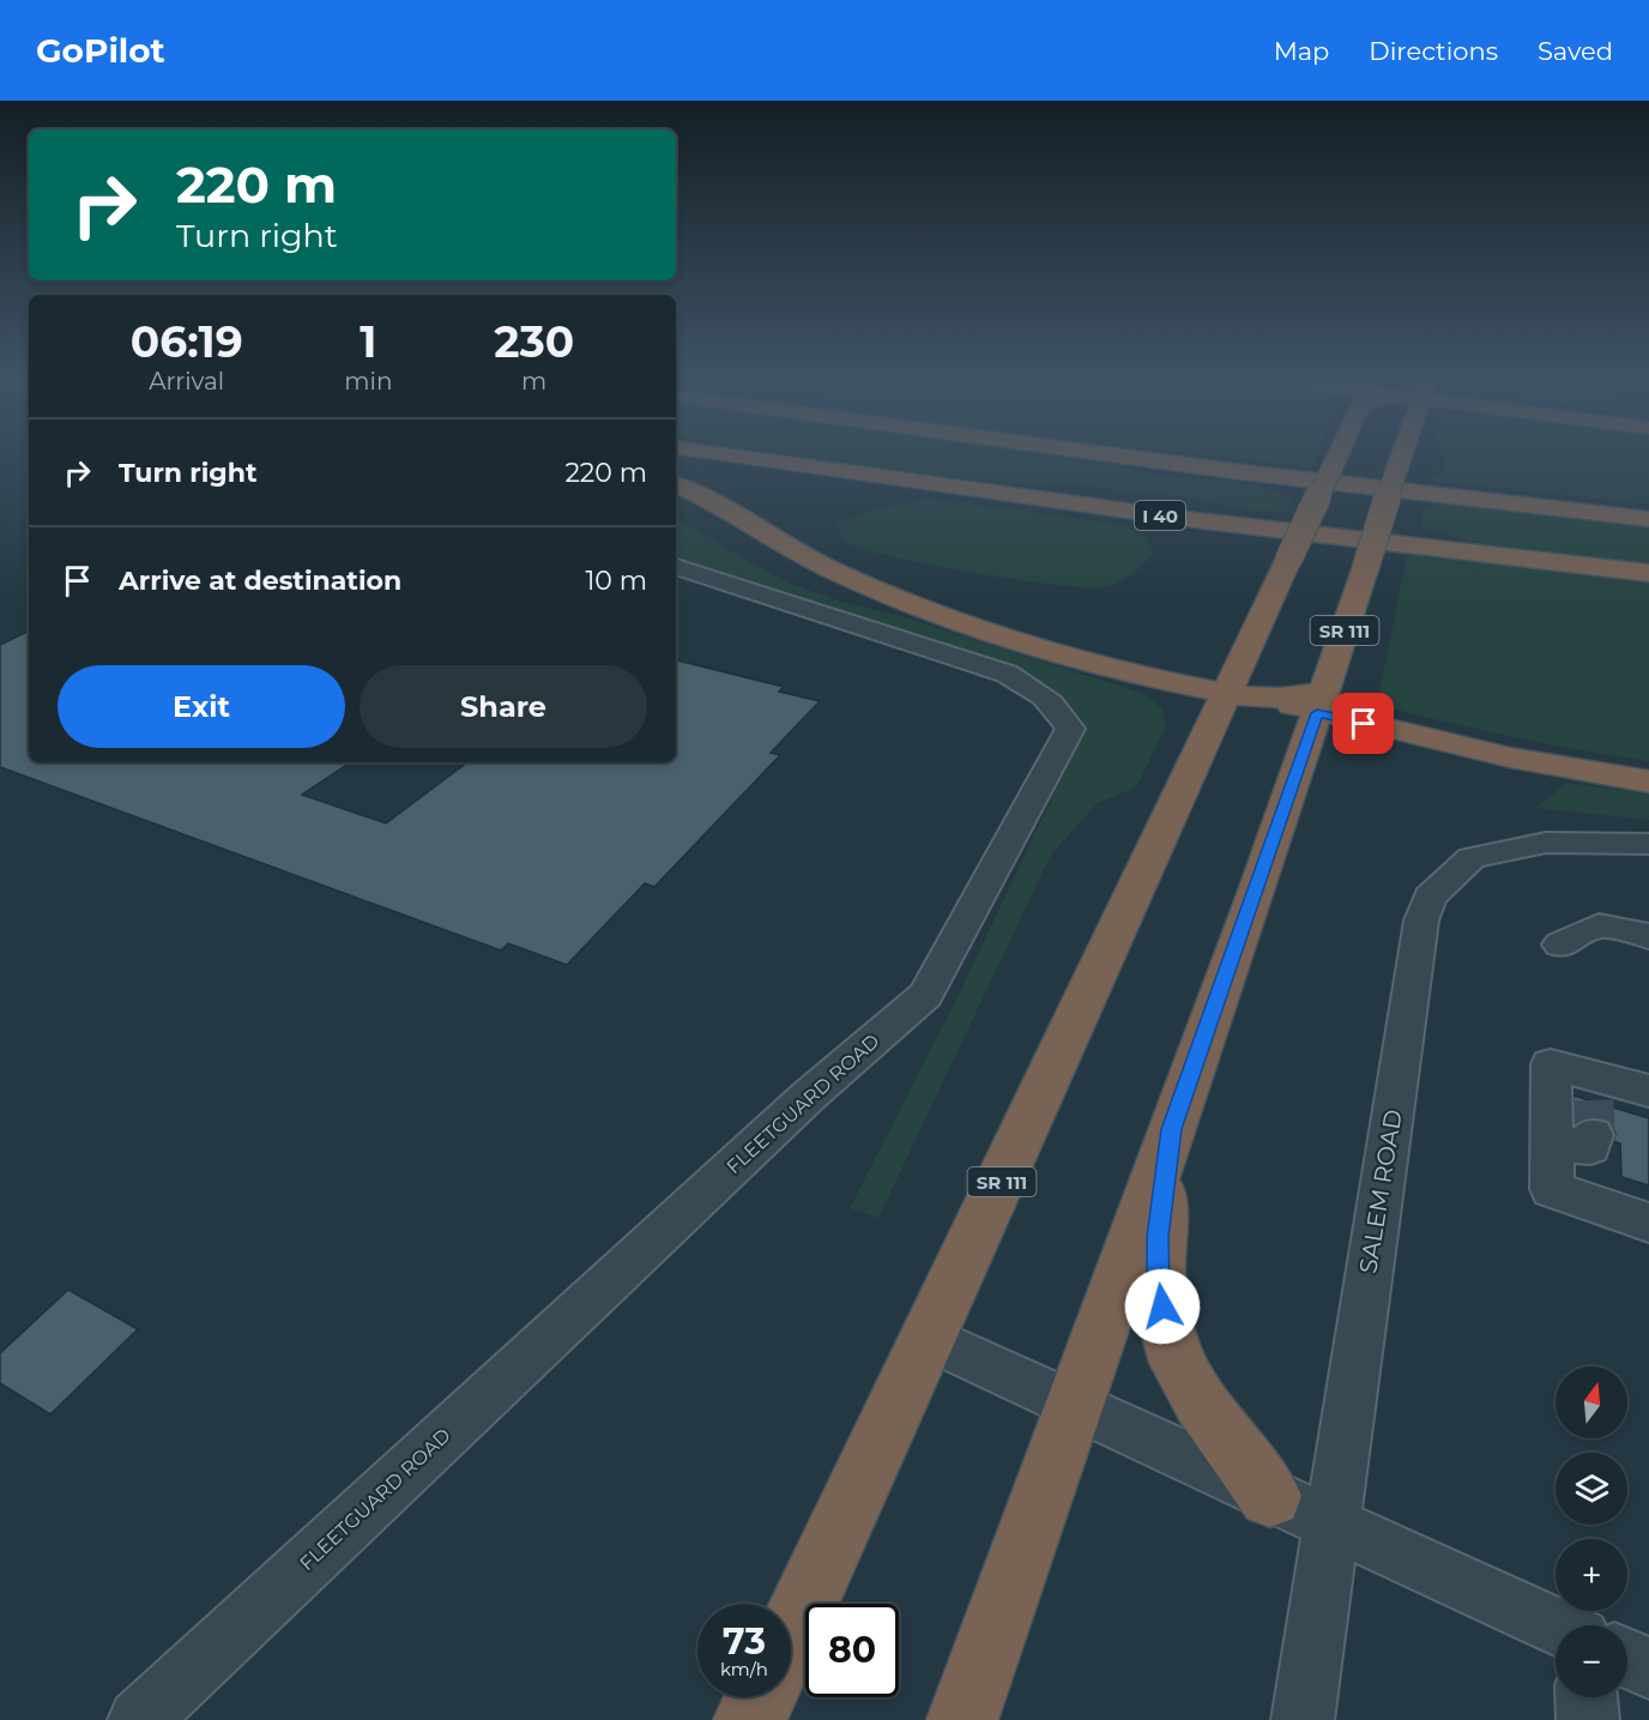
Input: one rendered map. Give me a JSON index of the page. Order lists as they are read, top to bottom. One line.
{"streets":{"highway":["I 40","SR 111"],"street":["FLEETGUARD ROAD","SALEM ROAD"]},"north":"top","page":{"header":"GoPilot","nav":["Map","Directions","Saved"],"turn":["220 m","Turn right"],"eta":["06:19","Arrival","1","min","230","m"],"list":[{"name":"Turn right","value":"220 m"},{"name":"Arrive at destination","value":"10 m"}],"buttons":["Exit","Share"],"map_buttons":["+","−"],"speed":"73 km/h","limit":"80"}}
